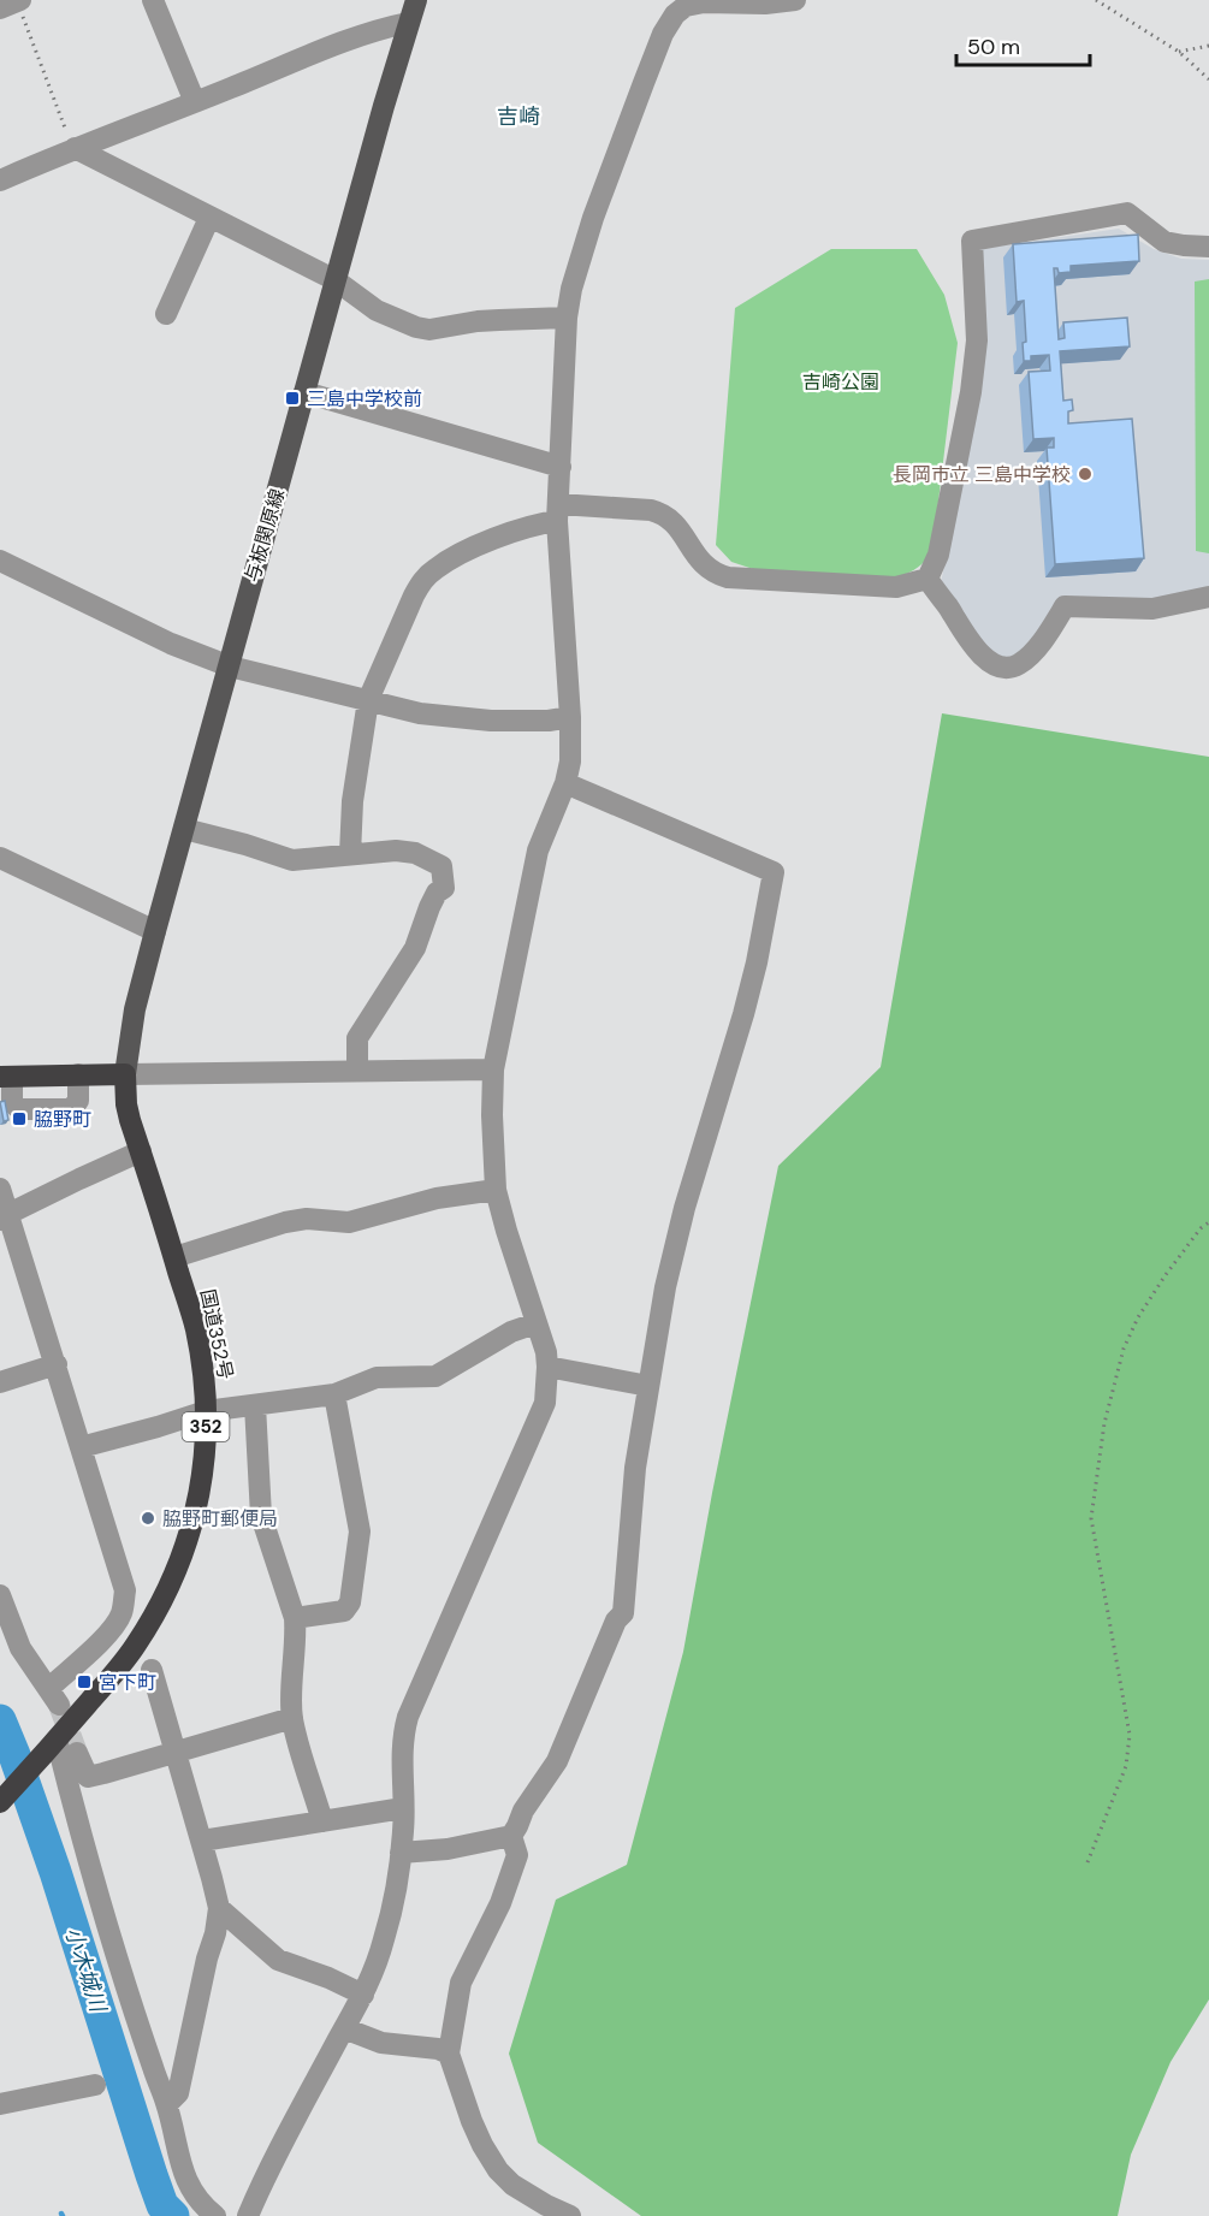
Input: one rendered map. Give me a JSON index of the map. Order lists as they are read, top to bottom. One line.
{"streets":{"highway":["国道352号","352"],"main road":["与板関原線"]},"crossings":[["与板関原線","国道352号"]],"districts":["吉崎"],"water":["小木城川"],"parks":["吉崎公園"],"places":{"transit":["三島中学校前","脇野町","宮下町"],"other":["長岡市立 三島中学校","脇野町郵便局"]},"scale_bar":"50 m"}
